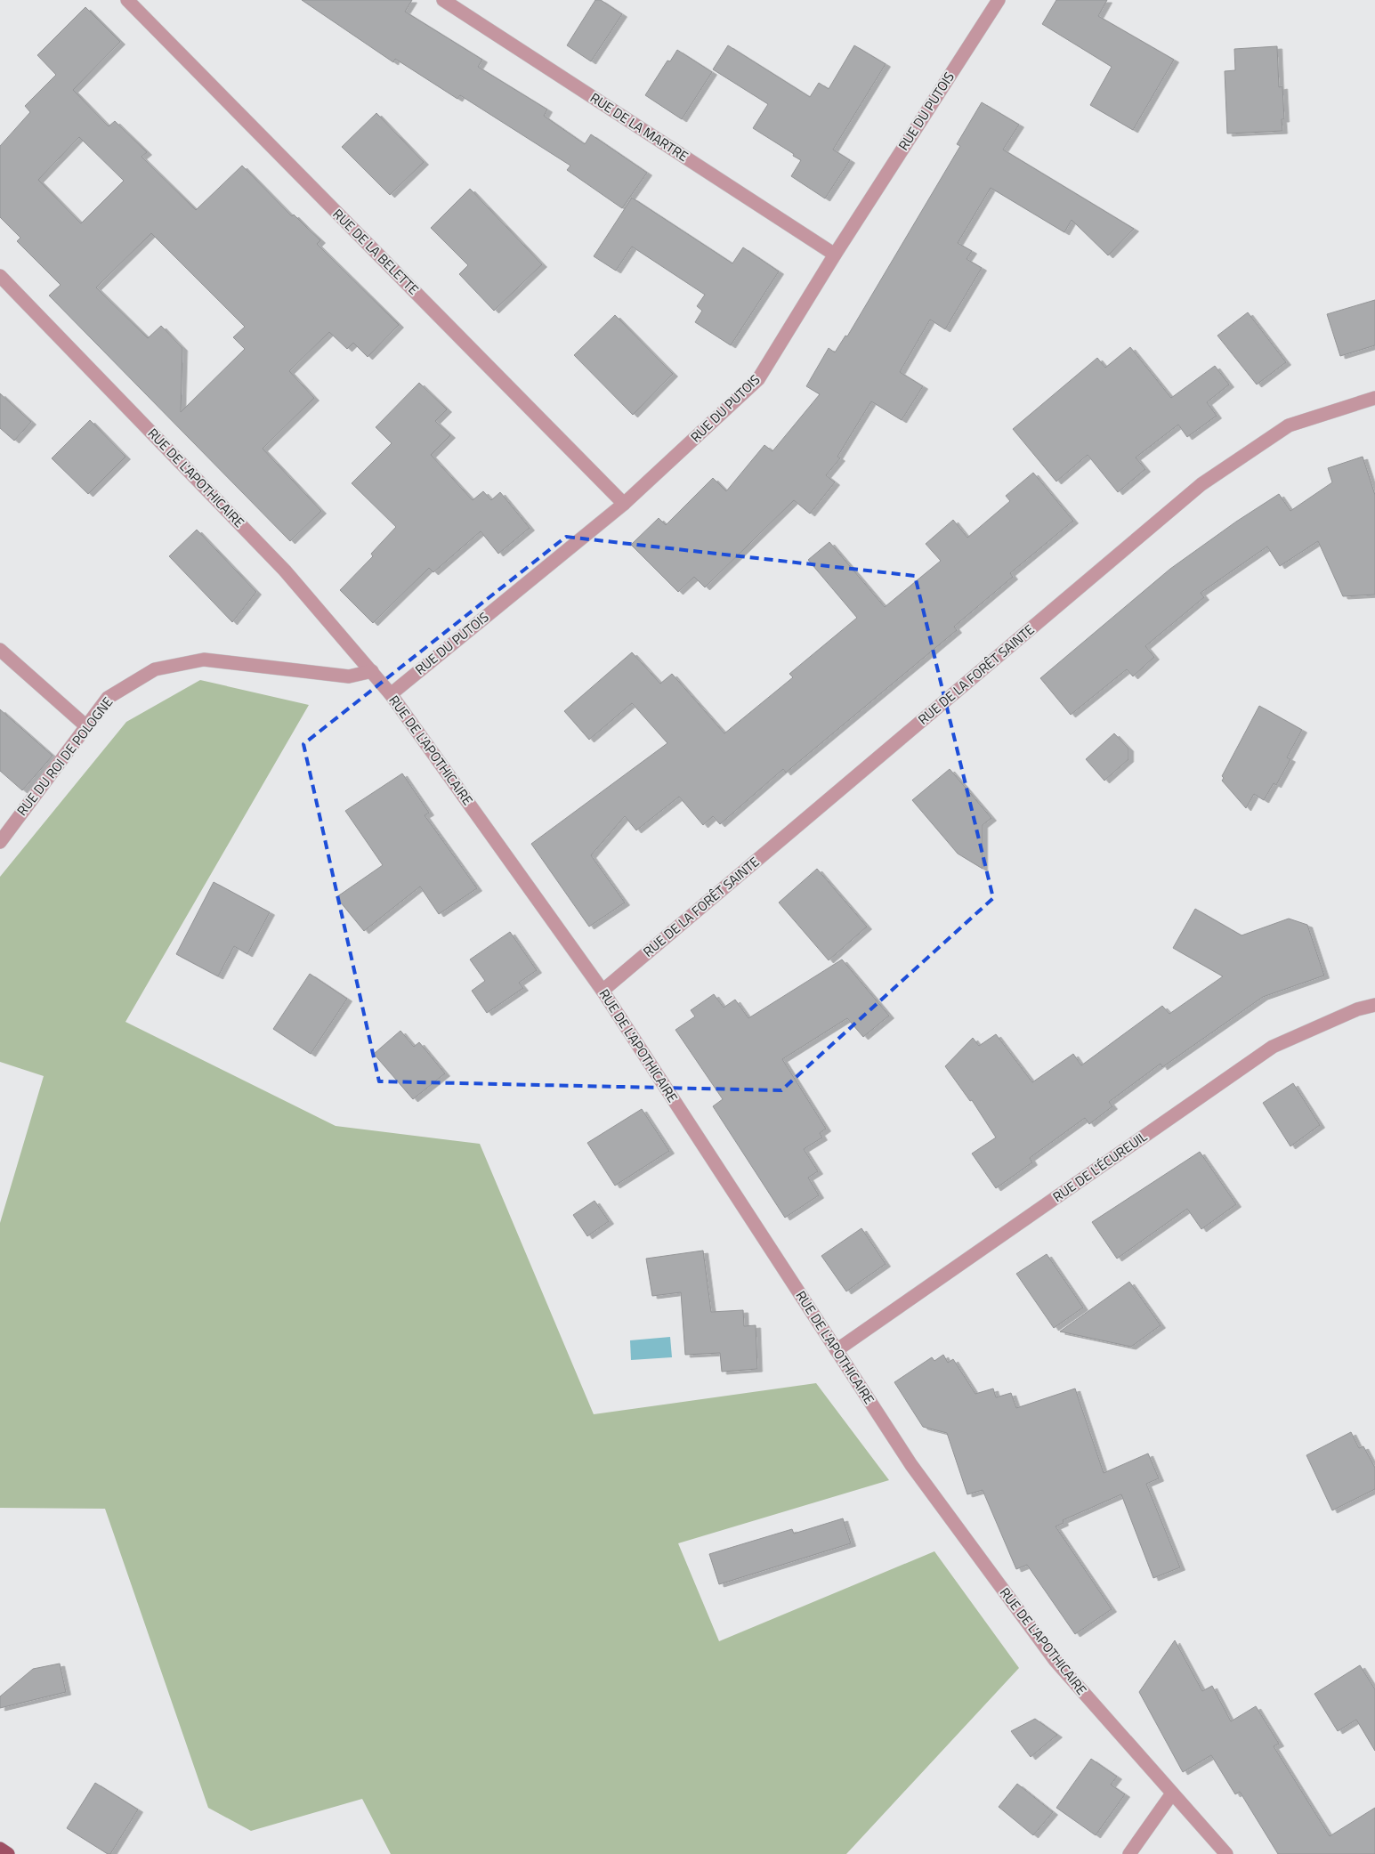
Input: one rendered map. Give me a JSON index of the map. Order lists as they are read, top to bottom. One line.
{"streets":{"street":["RUE DU PUTOIS","RUE DE LA MARTRE","RUE DE LA BELETTE","RUE DE L'APOTHICAIRE","RUE DE LA FORÊT SAINTE","RUE DU ROI DE POLOGNE","RUE DE L'ÉCUREUIL"]},"crossings":[["RUE DU PUTOIS","RUE DE LA MARTRE"],["RUE DU PUTOIS","RUE DE LA BELETTE"],["RUE DU PUTOIS","RUE DE L'APOTHICAIRE"],["RUE DE L'APOTHICAIRE","RUE DE LA FORÊT SAINTE"],["RUE DE L'APOTHICAIRE","RUE DU ROI DE POLOGNE"],["RUE DE L'APOTHICAIRE","RUE DE L'ÉCUREUIL"]]}
